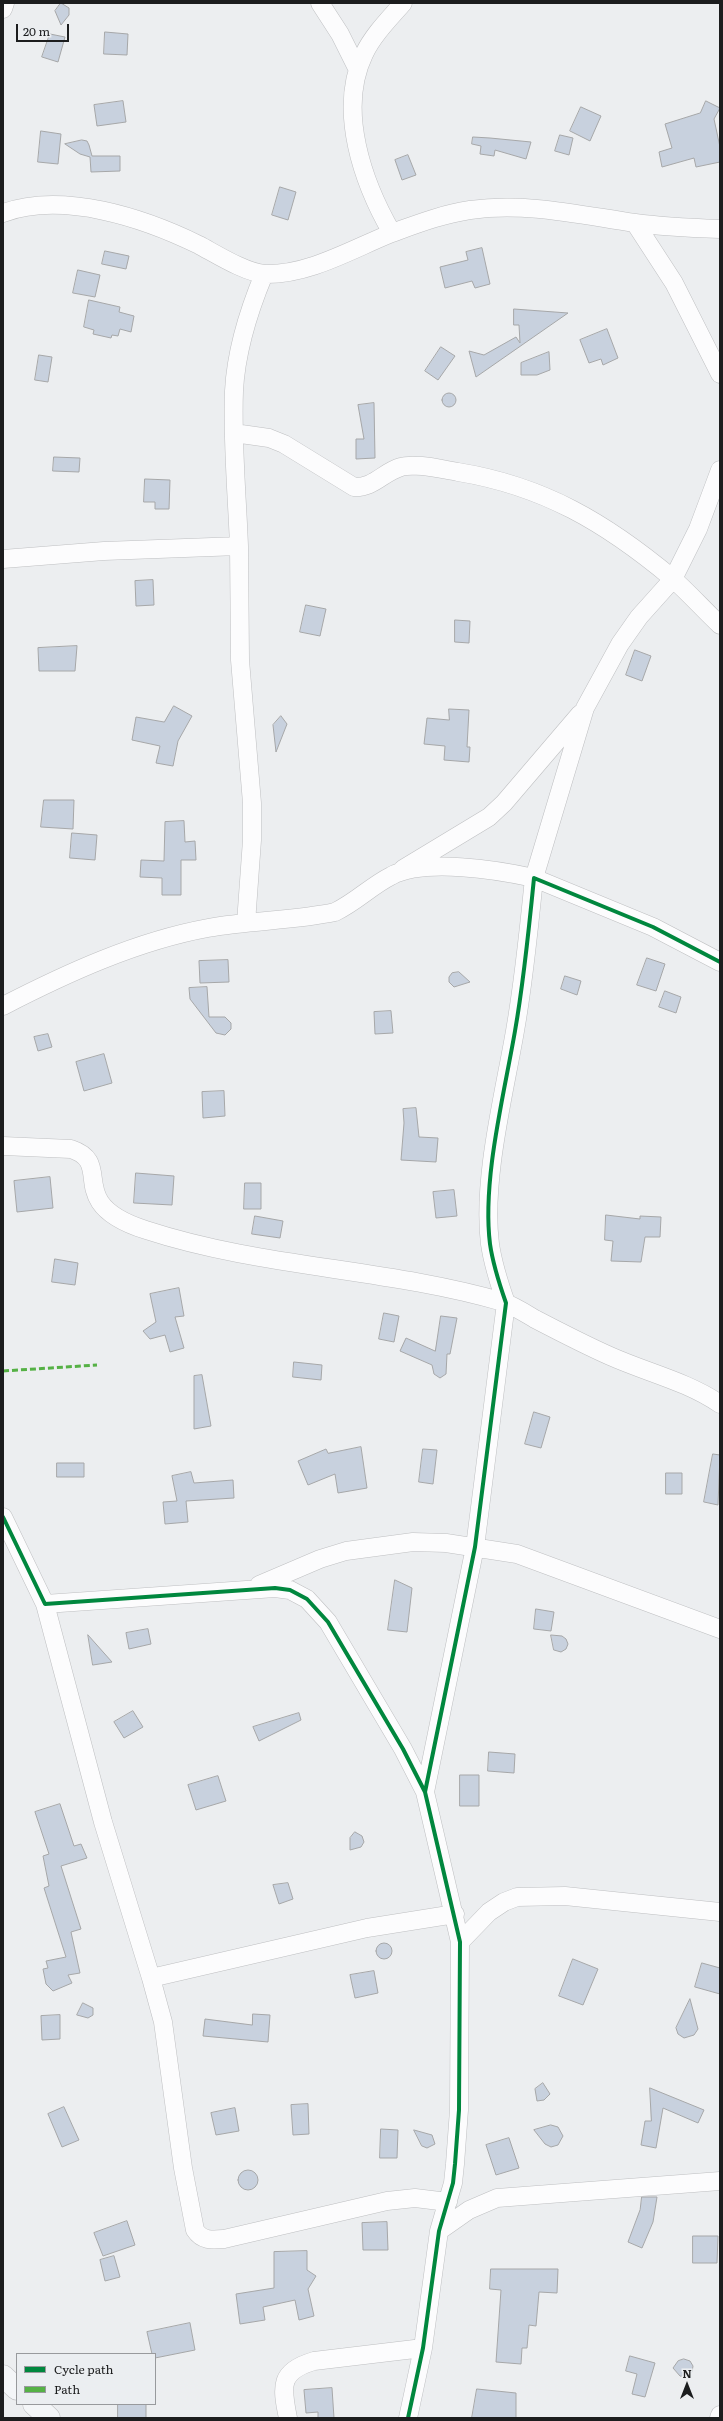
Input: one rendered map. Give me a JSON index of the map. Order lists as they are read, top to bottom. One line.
{"legend":["Cycle path","Path"],"scale_bar":"20 m","north":"top"}
